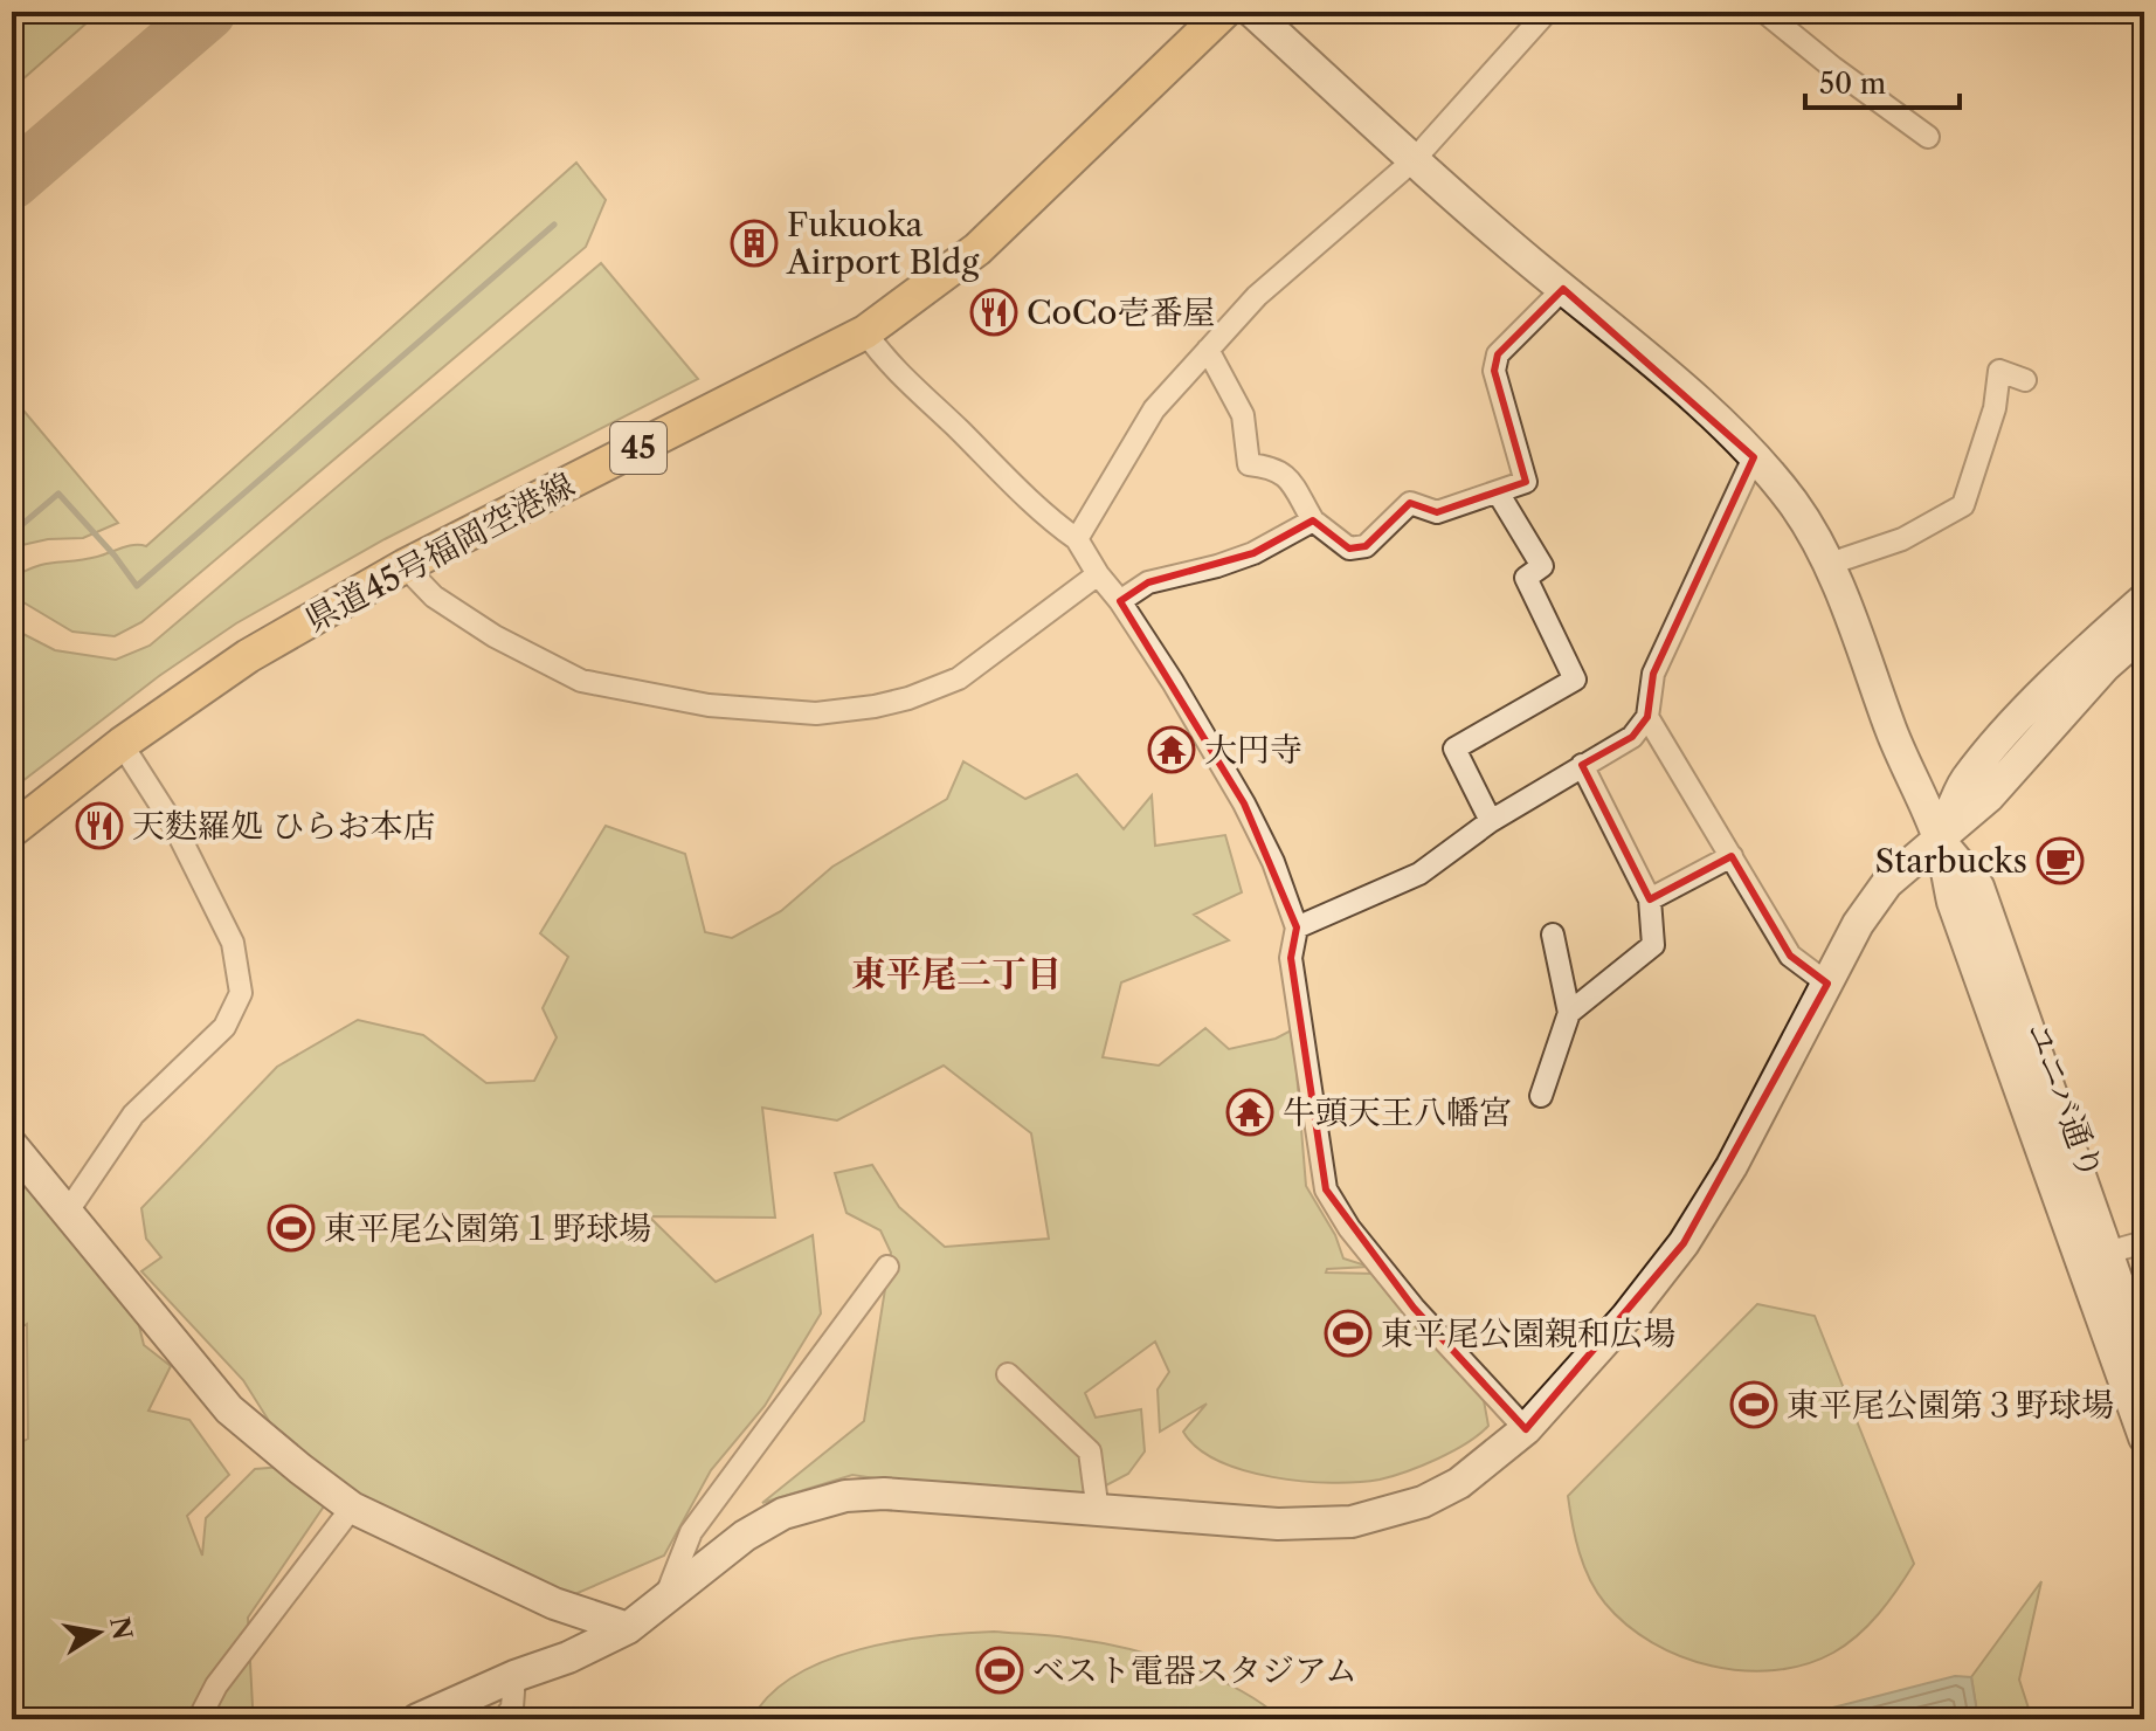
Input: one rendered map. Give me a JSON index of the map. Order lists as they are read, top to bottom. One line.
{"streets":{"main road":["45","県道45号福岡空港線"],"street":["ユニバ通り"]},"districts":["東平尾二丁目"],"places":{"building":["Fukuoka Airport Bldg"],"restaurant":["CoCo壱番屋","天麩羅処 ひらお本店"],"temple":["大円寺","牛頭天王八幡宮"],"cafe":["Starbucks"],"sports":["東平尾公園第１野球場","東平尾公園親和広場","東平尾公園第３野球場","ベスト電器スタジアム"]},"scale_bar":"50 m","north":"right"}
